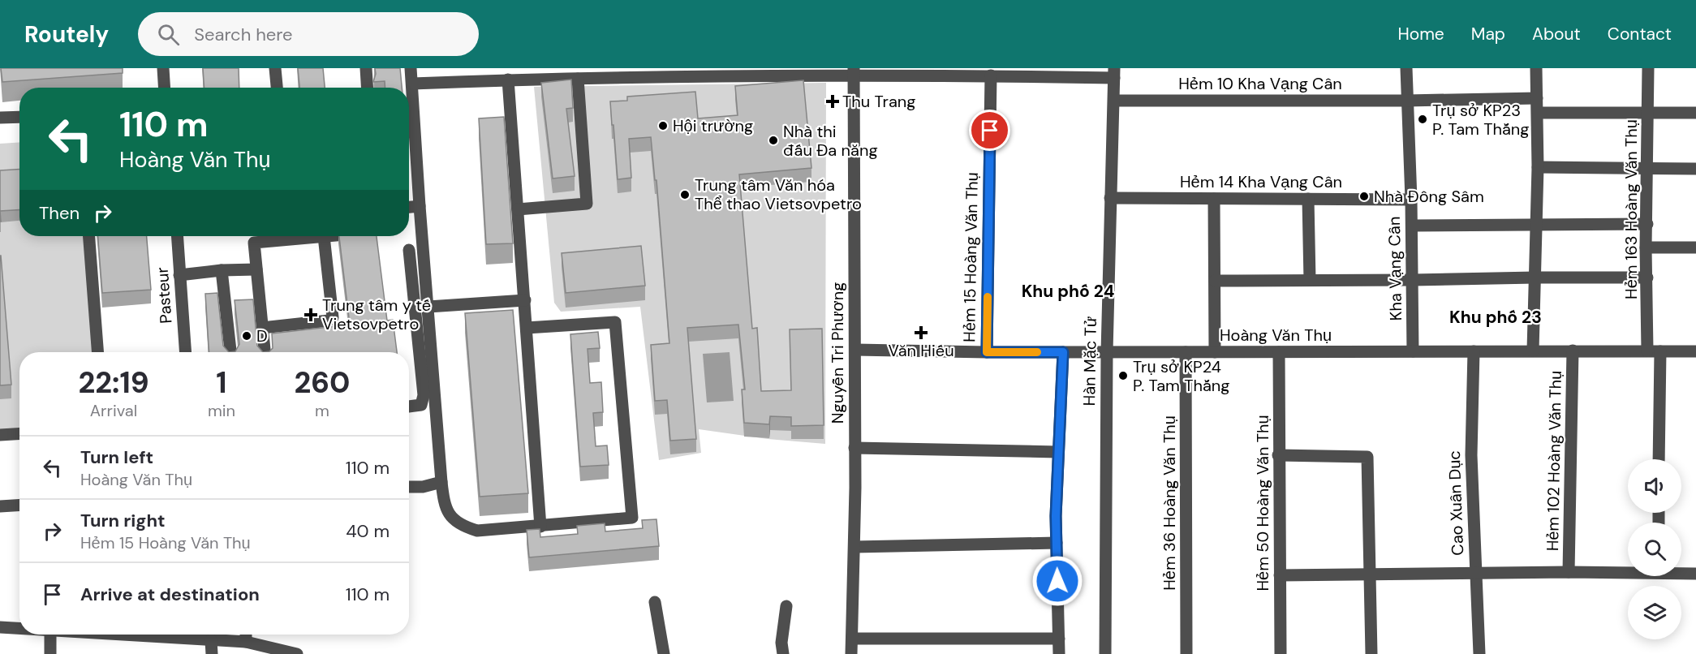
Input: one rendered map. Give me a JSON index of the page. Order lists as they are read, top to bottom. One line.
{"streets":{"street":["Hẻm 10 Kha Vạng Cân","Hẻm 14 Kha Vạng Cân","Hẻm 163 Hoàng Văn Thụ","Hẻm 15 Hoàng Văn Thụ","Kha Vạng Cân","Pasteur","Hoàng Văn Thụ","Nguyễn Tri Phương","Hàn Mặc Tử","Hẻm 102 Hoàng Văn Thụ","Hẻm 36 Hoàng Văn Thụ","Hẻm 50 Hoàng Văn Thụ","Cao Xuân Dục"]},"crossings":[["Hẻm 10 Kha Vạng Cân","Kha Vạng Cân"],["Hẻm 10 Kha Vạng Cân","Hàn Mặc Tử"],["Hẻm 14 Kha Vạng Cân","Kha Vạng Cân"],["Hẻm 14 Kha Vạng Cân","Hàn Mặc Tử"],["Hẻm 163 Hoàng Văn Thụ","Hoàng Văn Thụ"],["Hẻm 15 Hoàng Văn Thụ","Hoàng Văn Thụ"],["Kha Vạng Cân","Hoàng Văn Thụ"],["Hoàng Văn Thụ","Nguyễn Tri Phương"],["Hoàng Văn Thụ","Hàn Mặc Tử"],["Hoàng Văn Thụ","Hẻm 102 Hoàng Văn Thụ"],["Hoàng Văn Thụ","Hẻm 36 Hoàng Văn Thụ"],["Hoàng Văn Thụ","Hẻm 50 Hoàng Văn Thụ"],["Hoàng Văn Thụ","Cao Xuân Dục"]],"districts":["Khu phố 24","Khu phố 23"],"places":{"health":["Thu Trang","Trung tâm y tế Vietsovpetro","Văn Hiếu"],"other":["Trụ sở KP23 P. Tam Thắng","Hội trường","Nhà thi đấu Đa năng","Trung tâm Văn hóa Thể thao Vietsovpetro","Nhà Đông Sâm","D","Trụ sở KP24 P. Tam Thắng"]},"page":{"header":"Routely","search":"Search here","nav":["Home","Map","About","Contact"],"turn":["110 m","Hoàng Văn Thụ"],"then":"Then","eta":["22:19","Arrival","1","min","260","m"],"list":[{"name":"Turn left","note":"Hoàng Văn Thụ","value":"110 m"},{"name":"Turn right","note":"Hẻm 15 Hoàng Văn Thụ","value":"40 m"},{"name":"Arrive at destination","value":"110 m"}]}}
